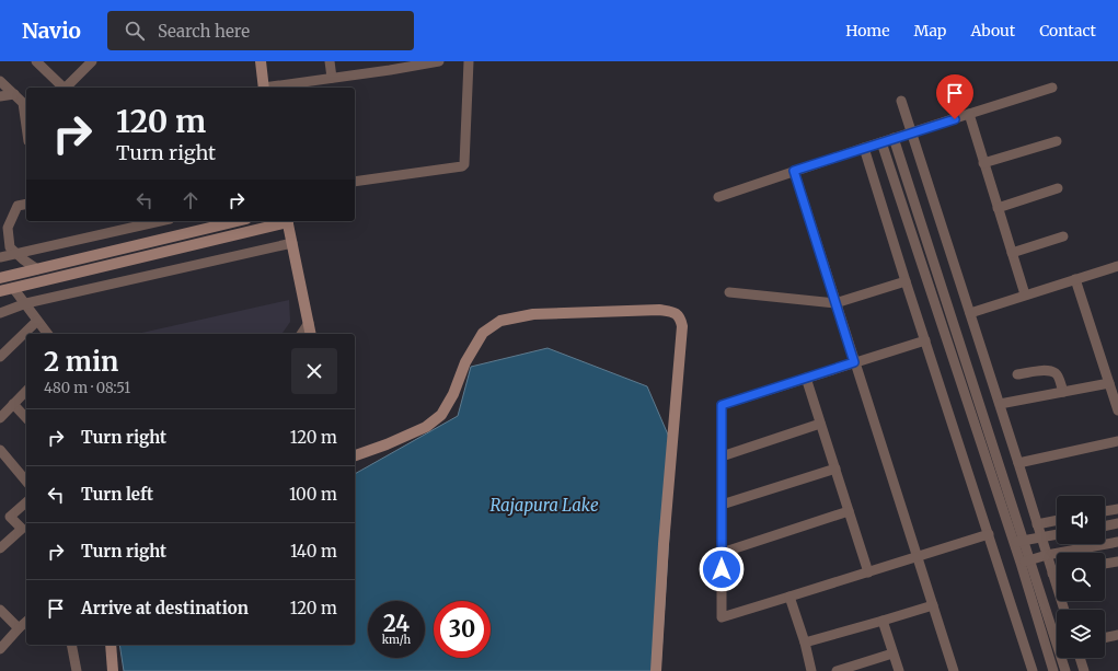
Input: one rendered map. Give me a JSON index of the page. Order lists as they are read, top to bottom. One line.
{"water":["Rajapura Lake"],"page":{"header":"Navio","search":"Search here","nav":["Home","Map","About","Contact"],"turn":["120 m","Turn right"],"heading":["2 min","480 m · 08:51"],"list":[{"name":"Turn right","value":"120 m"},{"name":"Turn left","value":"100 m"},{"name":"Turn right","value":"140 m"},{"name":"Arrive at destination","value":"120 m"}],"speed":"24 km/h","limit":"30"}}
